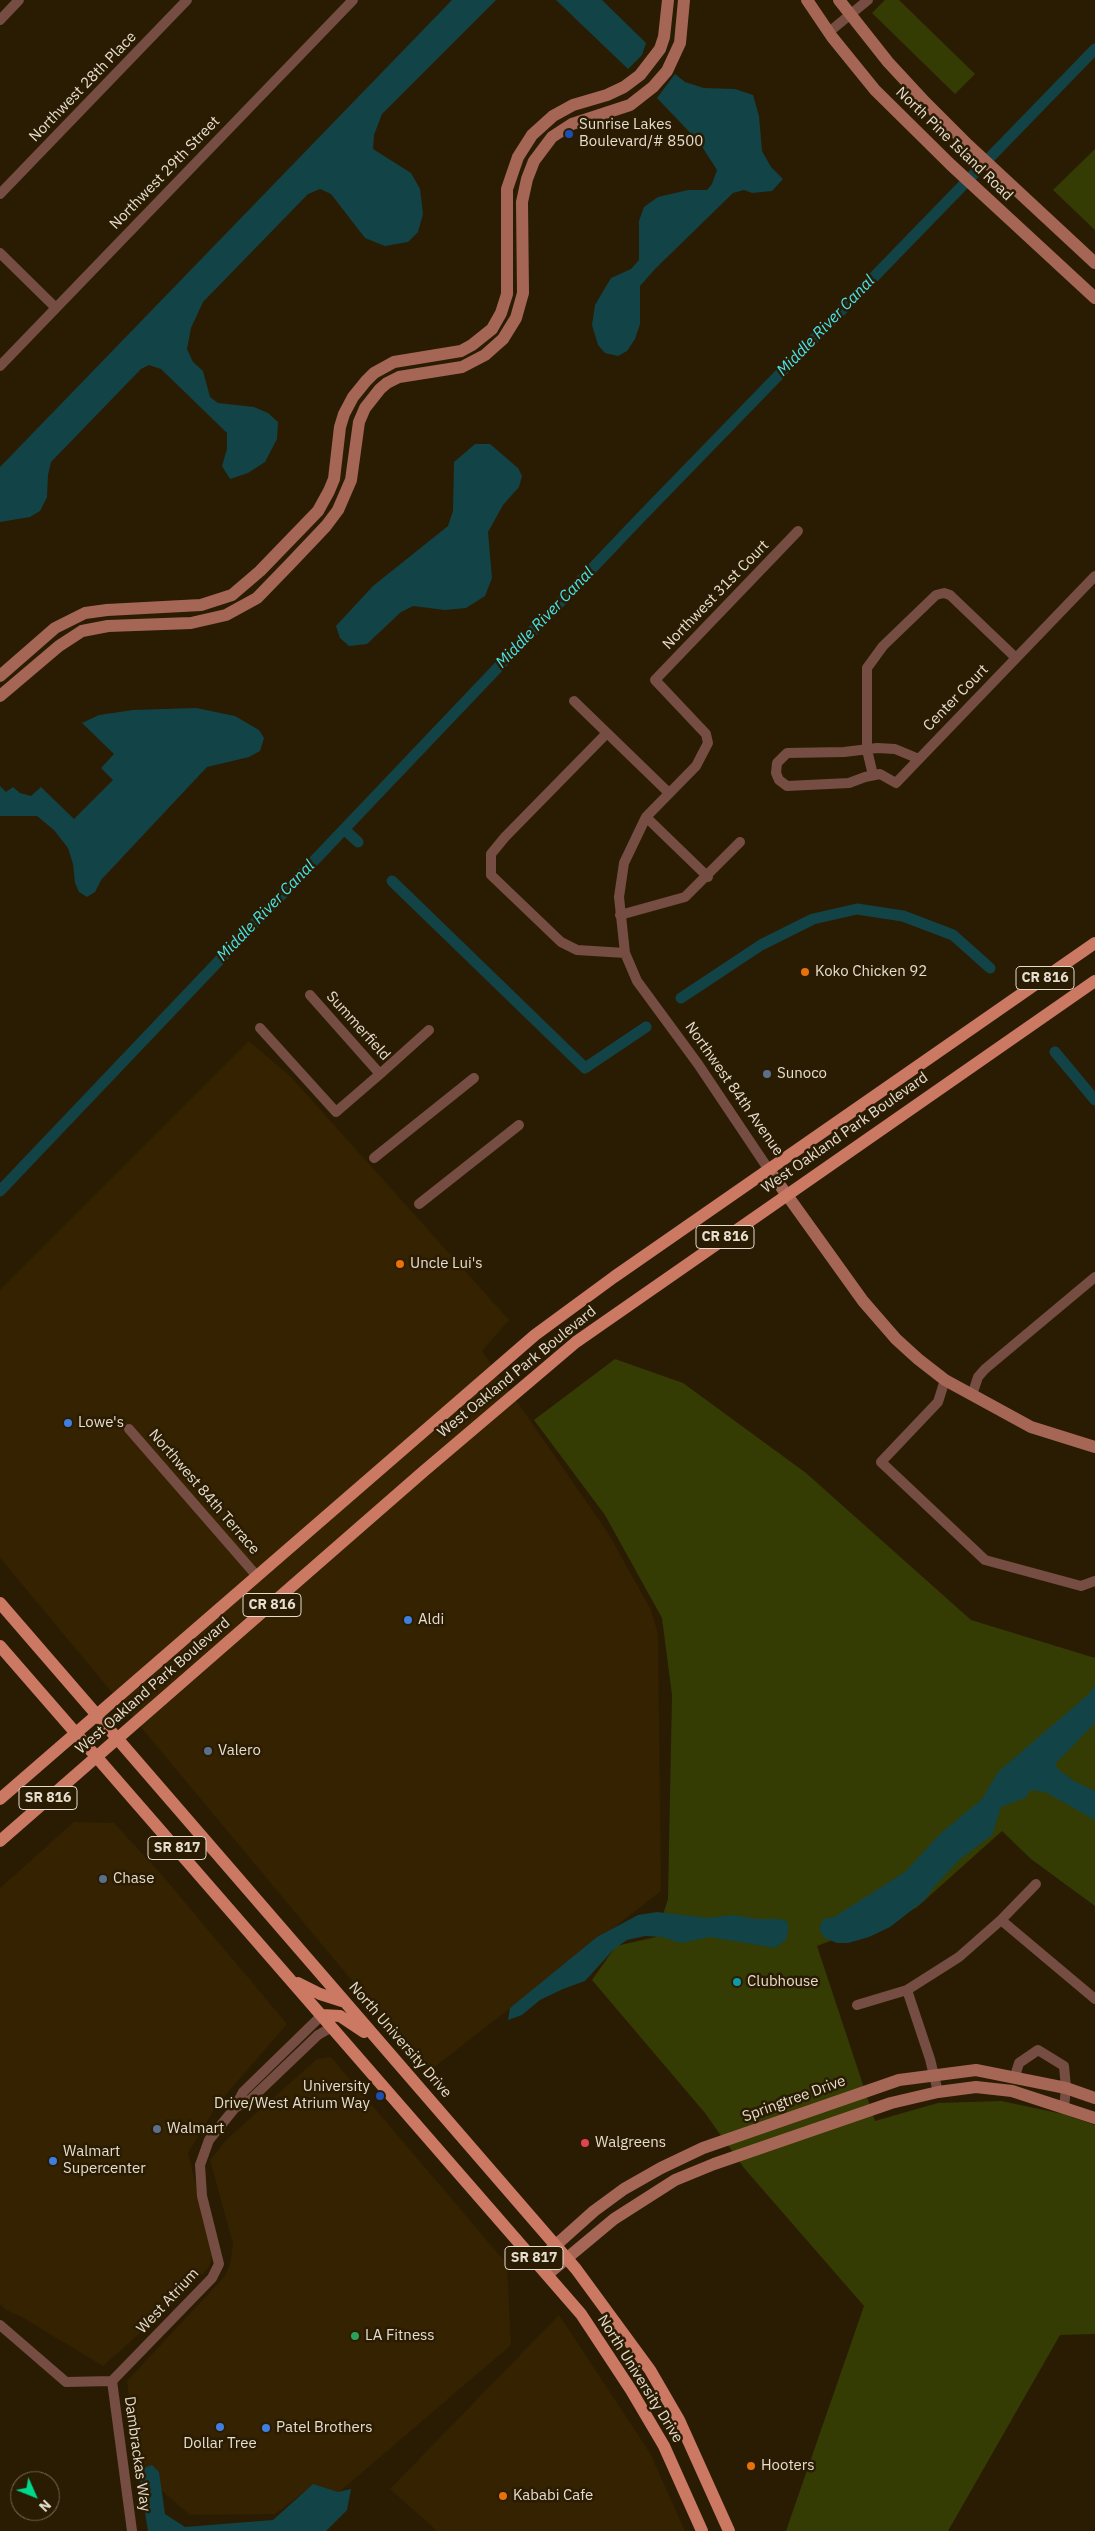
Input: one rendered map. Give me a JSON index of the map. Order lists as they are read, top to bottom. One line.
{"streets":{"main road":["CR 816","West Oakland Park Boulevard","SR 816","SR 817","North University Drive"],"street":["Northwest 28th Place","North Pine Island Road","Northwest 29th Street","Northwest 31st Court","Center Court","Summerfield","Northwest 84th Avenue","Northwest 84th Terrace","Springtree Drive","West Atrium","Dambrackas Way"]},"crossings":[["Northwest 31st Court","Northwest 84th Avenue"],["Northwest 84th Avenue","West Oakland Park Boulevard"],["West Oakland Park Boulevard","Northwest 84th Terrace"],["West Oakland Park Boulevard","North University Drive"],["North University Drive","Springtree Drive"],["West Atrium","Dambrackas Way"]],"water":["Middle River Canal"],"places":["Sunrise Lakes Boulevard/# 8500","Koko Chicken 92","Sunoco","Uncle Lui's","Lowe's","Aldi","Valero","Chase","Clubhouse","University Drive/West Atrium Way","Walmart","Walgreens","Walmart Supercenter","LA Fitness","Dollar Tree","Patel Brothers","Hooters","Kababi Cafe"],"north":"bottom right"}
